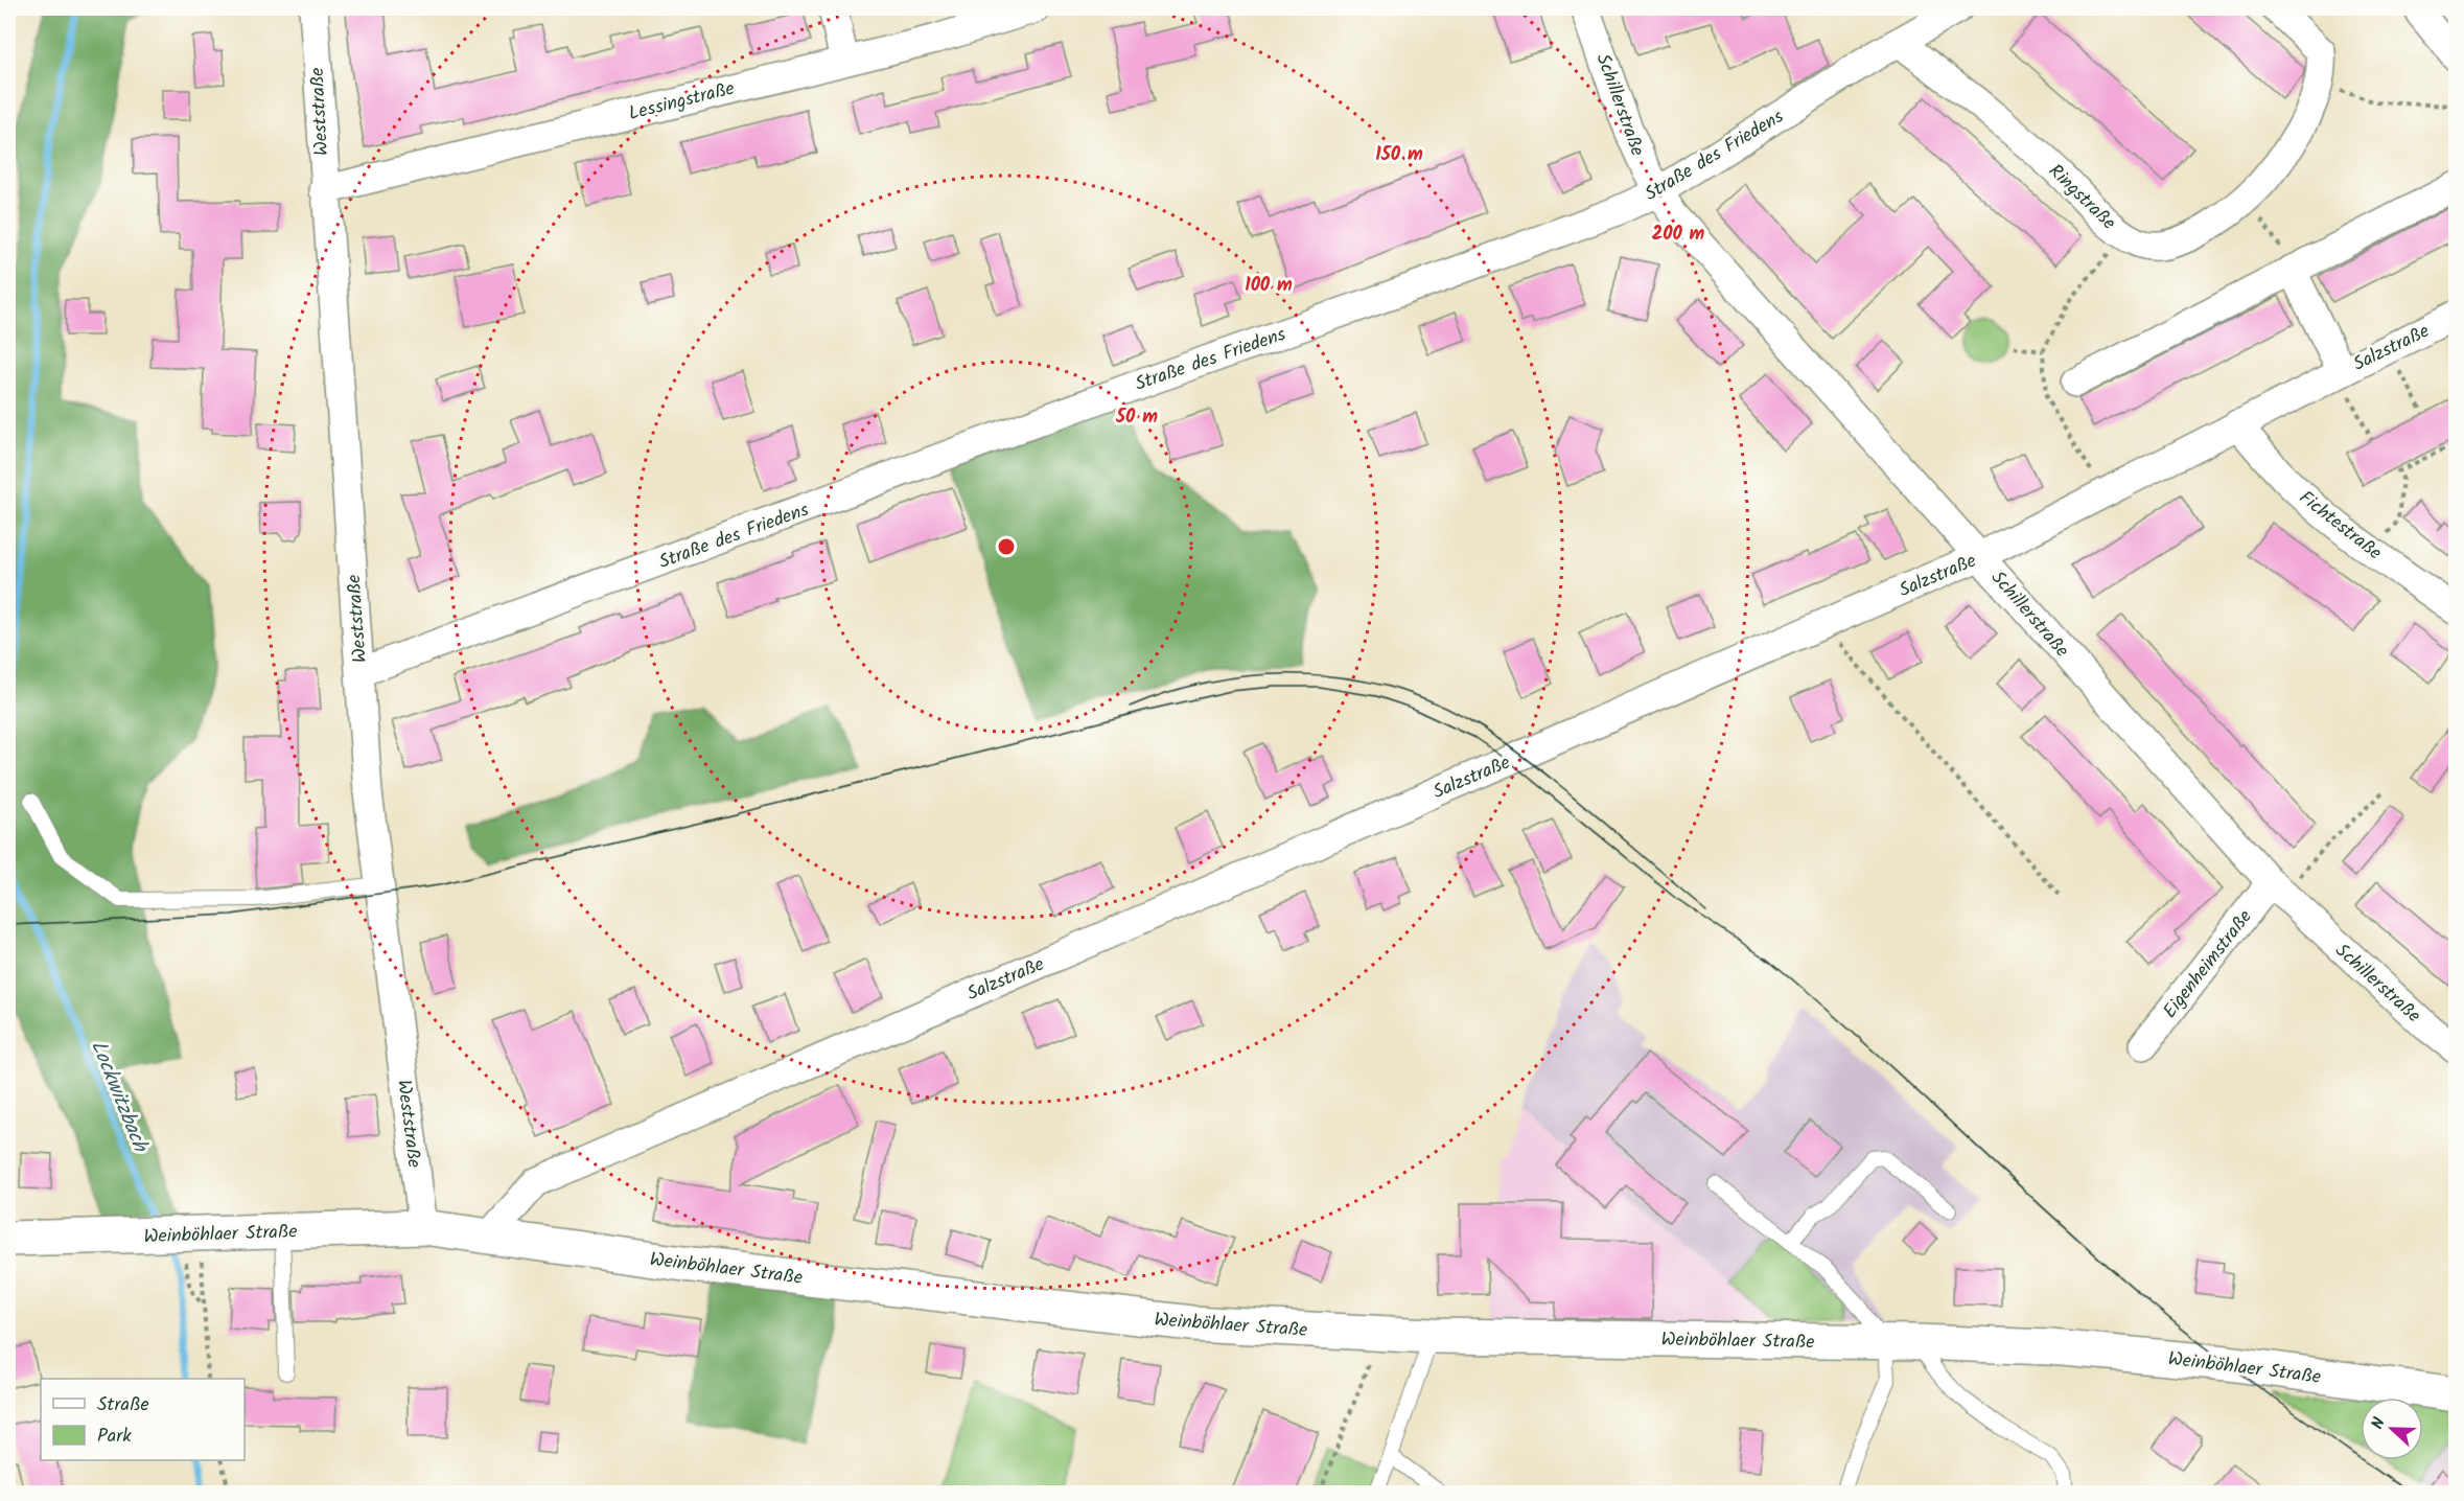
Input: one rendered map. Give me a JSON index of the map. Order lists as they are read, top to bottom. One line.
{"streets":{"main road":["Weinböhlaer Straße"],"street":["Lessingstraße","Schillerstraße","Weststraße","Straße des Friedens","Ringstraße","Salzstraße","Fichtestraße","Eigenheimstraße"]},"crossings":[["Lessingstraße","Weststraße"],["Schillerstraße","Straße des Friedens"],["Schillerstraße","Salzstraße"],["Schillerstraße","Eigenheimstraße"],["Weststraße","Straße des Friedens"],["Weststraße","Weinböhlaer Straße"],["Straße des Friedens","Ringstraße"],["Salzstraße","Fichtestraße"],["Salzstraße","Weinböhlaer Straße"]],"water":["Lockwitzbach"],"legend":["Straße","Park"],"north":"left","rings":["150 m","200 m","100 m","50 m"]}
